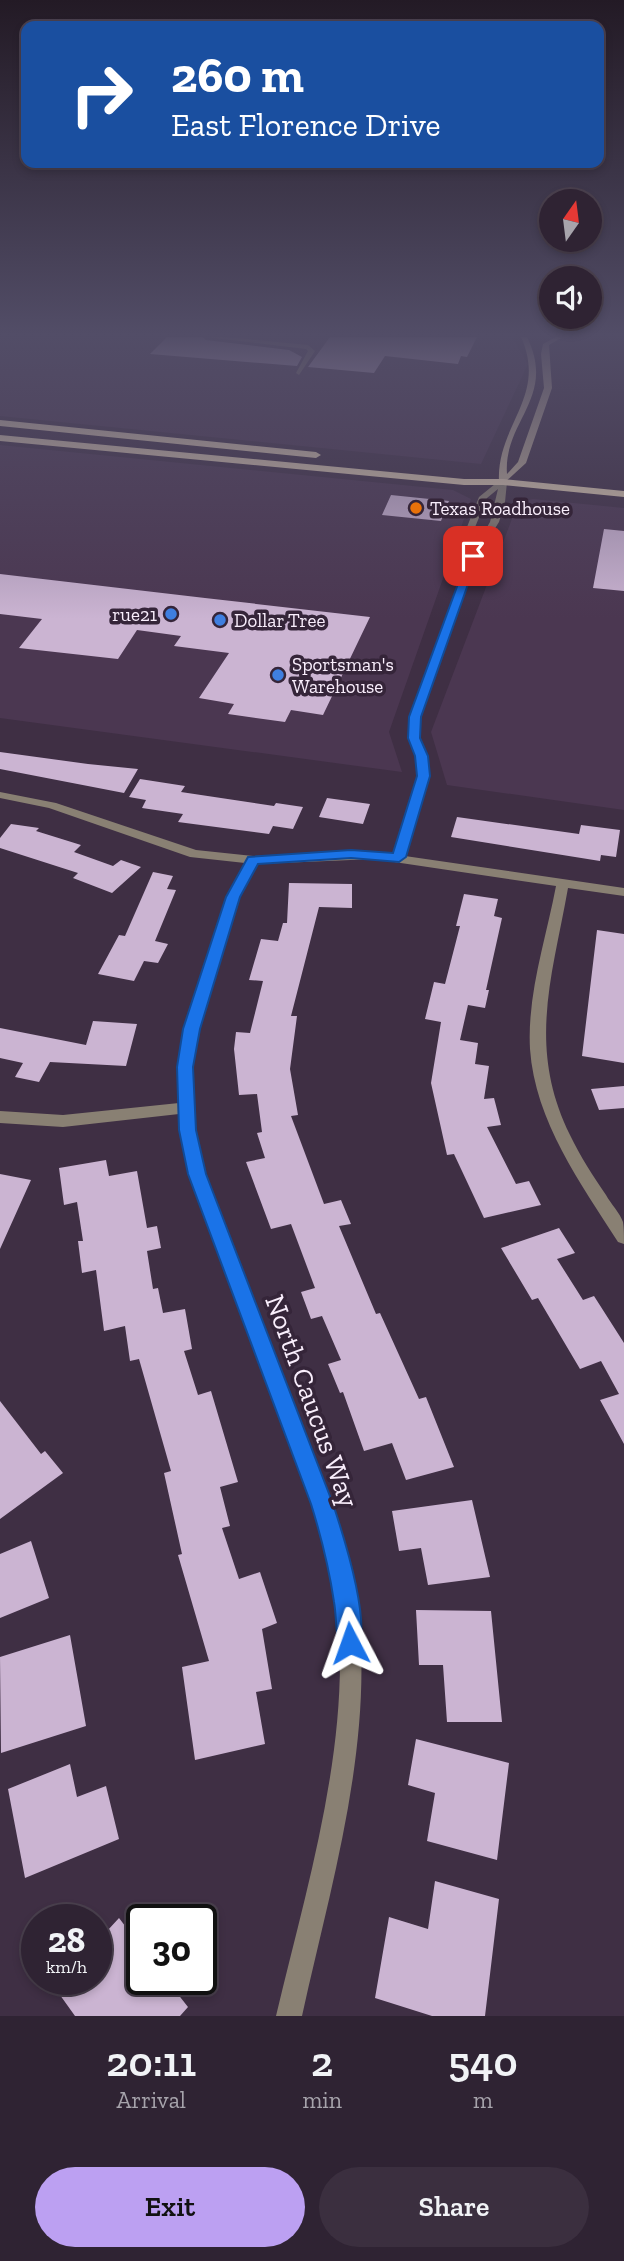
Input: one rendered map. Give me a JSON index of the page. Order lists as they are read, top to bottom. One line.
{"streets":{"street":["North Caucus Way"]},"places":["Texas Roadhouse","rue21","Dollar Tree","Sportsman's Warehouse"],"north":"top","page":{"turn":["260 m","East Florence Drive"],"speed":"28 km/h","limit":"30","eta":["20:11","Arrival","2","min","540","m"],"buttons":["Exit","Share"]}}
